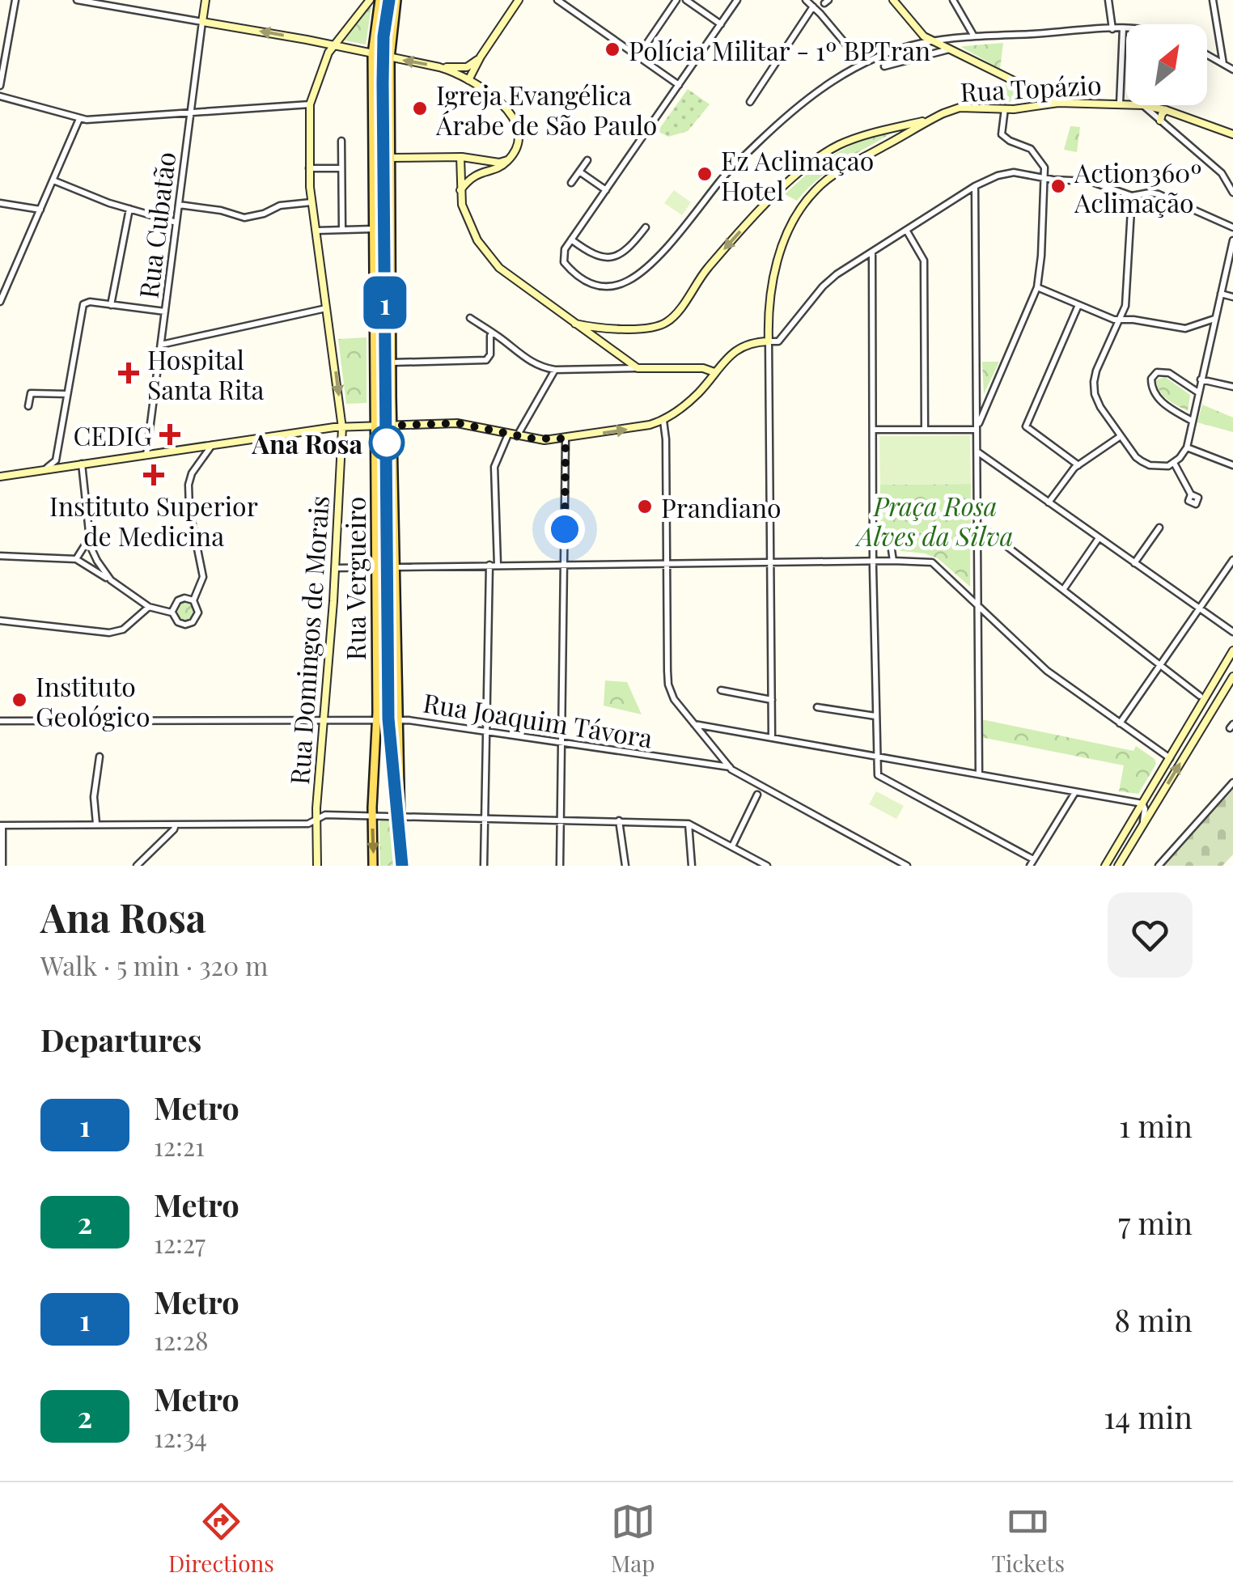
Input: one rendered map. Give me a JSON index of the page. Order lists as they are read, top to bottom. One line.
{"streets":{"main road":["Rua Vergueiro"],"street":["Rua Topázio","Rua Cubatão","Rua Domingos de Morais","Rua Joaquim Távora"]},"crossings":[["Rua Vergueiro","Rua Joaquim Távora"],["Rua Domingos de Morais","Rua Joaquim Távora"]],"parks":["Praça Rosa Alves da Silva"],"places":{"other":["Polícia Militar - 1º BPTran","Igreja Evangélica Árabe de São Paulo","Ez Aclimaçao Hotel","Action360º Aclimação","Ana Rosa","Prandiano","Instituto Geológico"],"health":["Hospital Santa Rita","CEDIG","Instituto Superior de Medicina"]},"lines":["metro line 1"],"north":"top right","page":{"on_map":"1","heading":[["Ana Rosa","Walk · 5 min · 320 m"],"Departures"],"list":[{"mark":"1","name":"Metro","note":"12:21","value":"1 min"},{"mark":"2","name":"Metro","note":"12:27","value":"7 min"},{"mark":"1","name":"Metro","note":"12:28","value":"8 min"},{"mark":"2","name":"Metro","note":"12:34","value":"14 min"}],"tabs":["Directions","Map","Tickets"]}}
